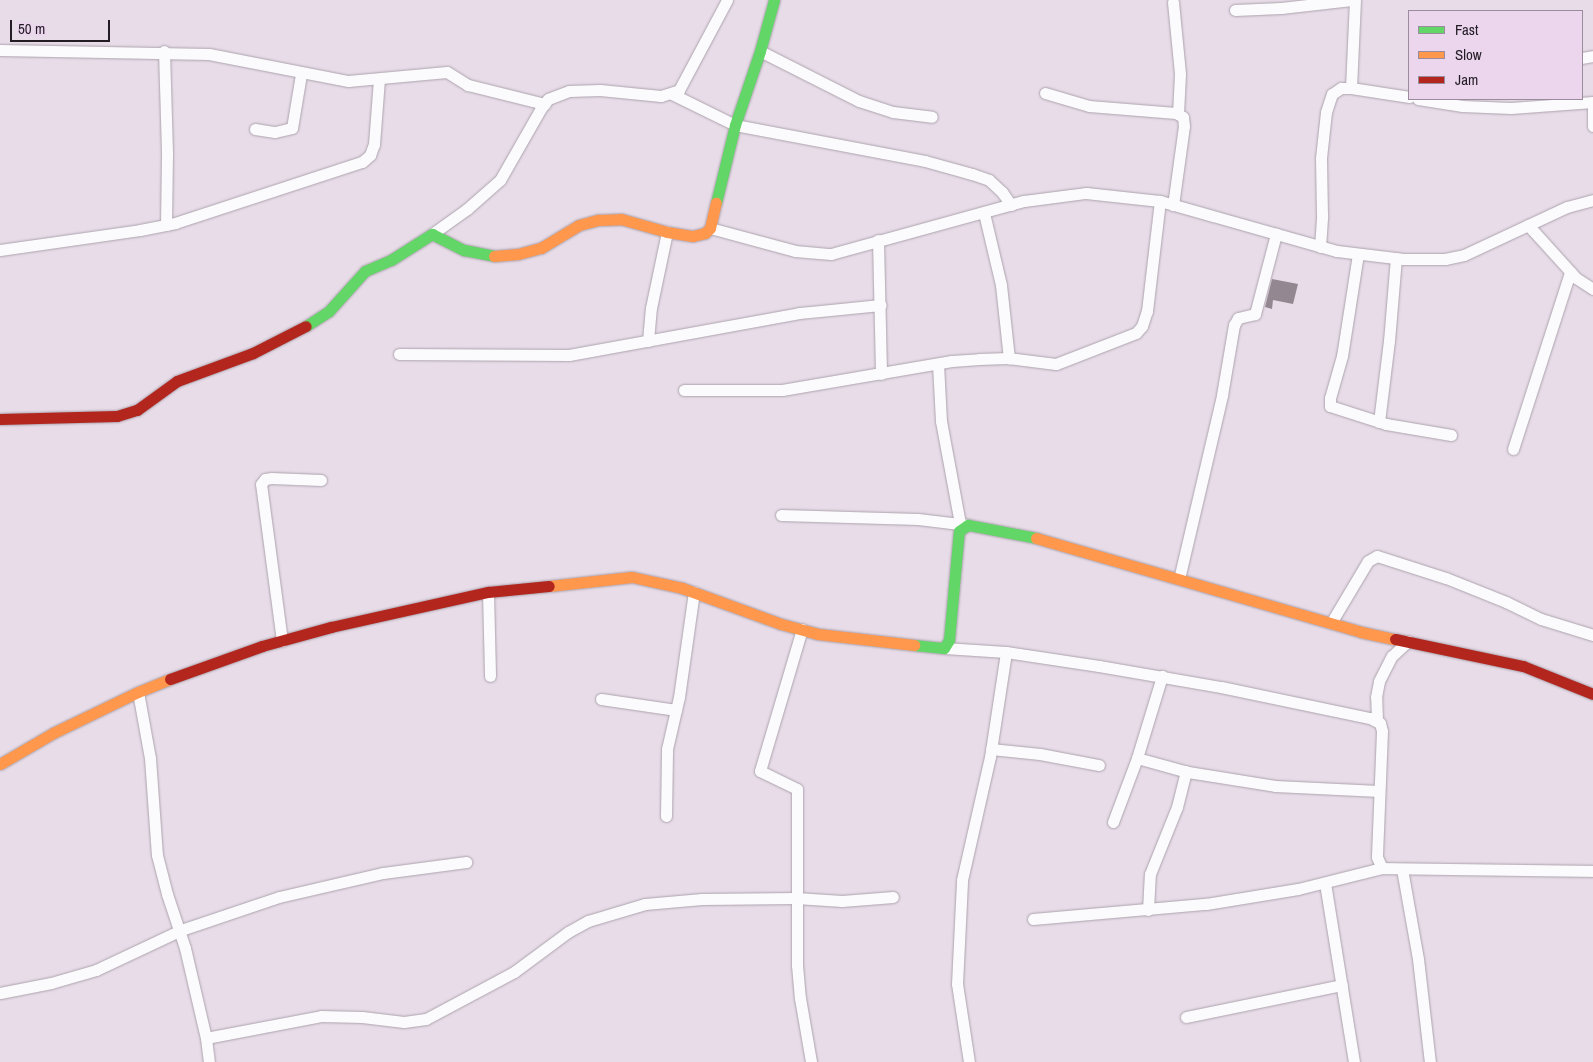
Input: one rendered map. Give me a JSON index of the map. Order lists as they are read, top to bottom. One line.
{"legend":["Fast","Slow","Jam"],"scale_bar":"50 m"}
